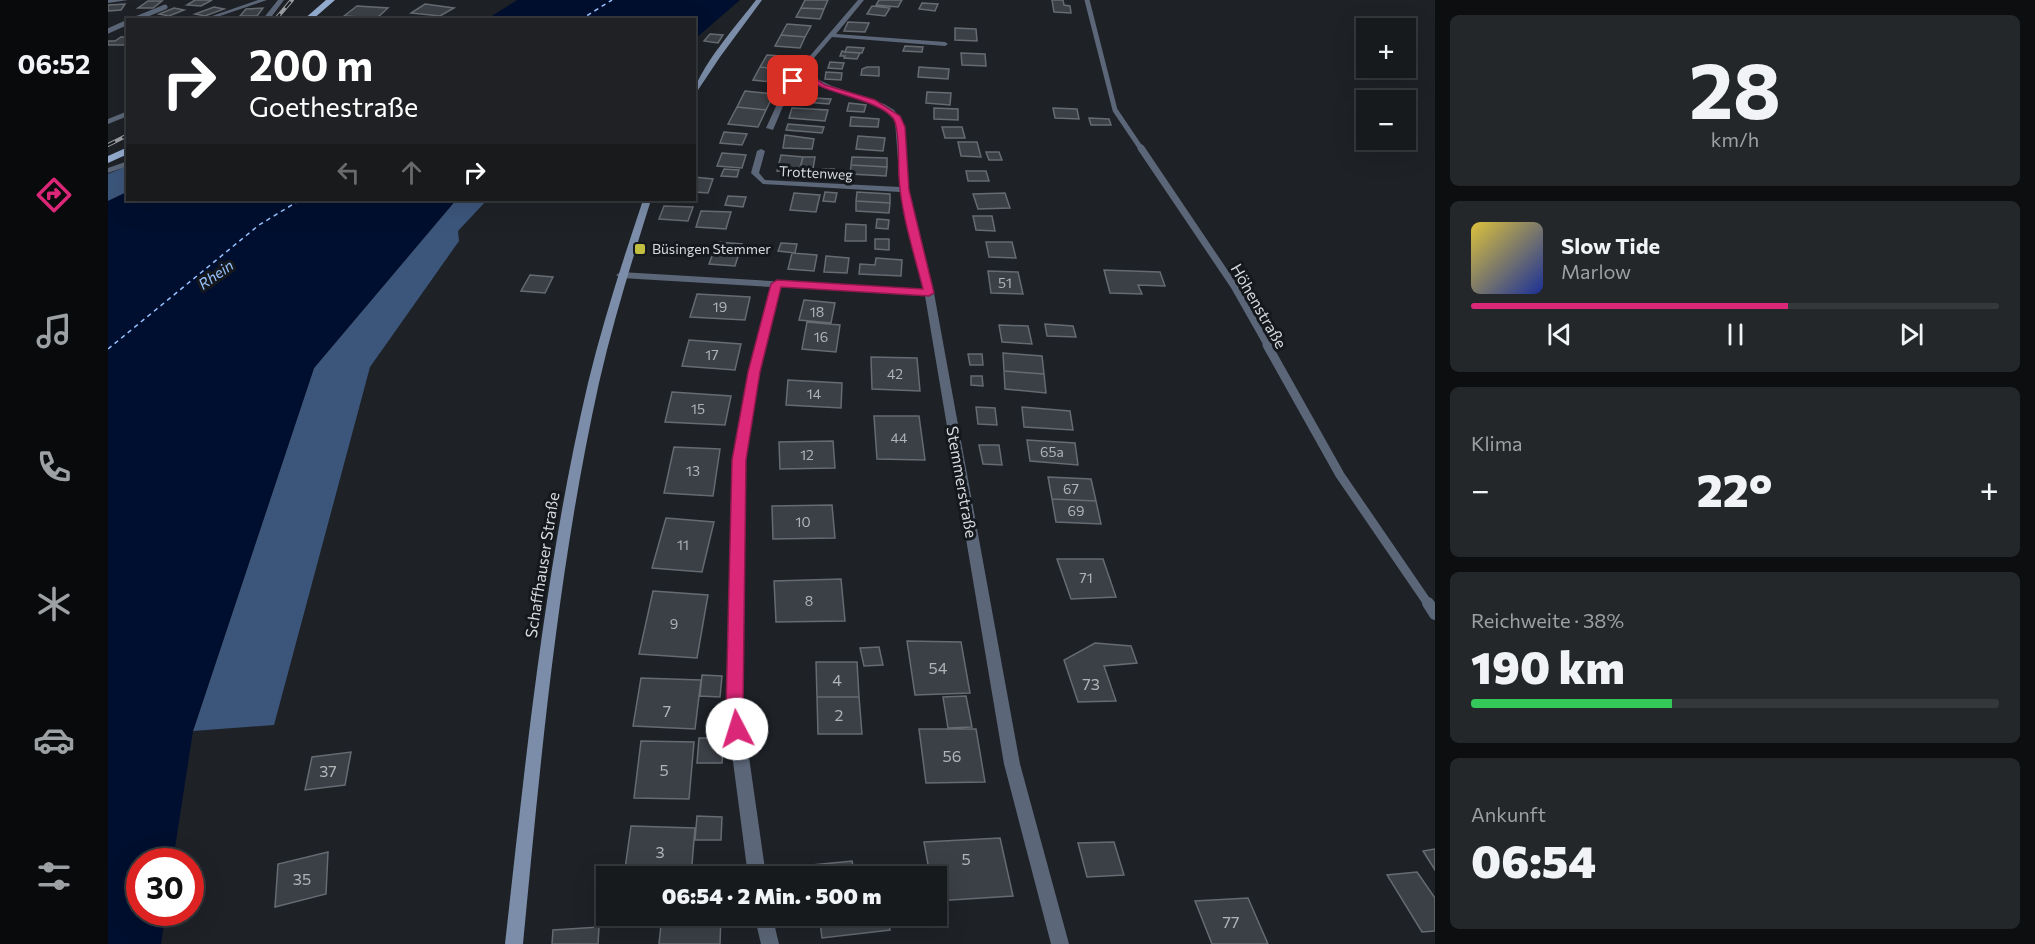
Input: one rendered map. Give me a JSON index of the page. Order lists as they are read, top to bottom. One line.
{"streets":{"main road":["Schaffhauser Straße"],"street":["Trottenweg","Stemmerstraße"],"lane":["Höhenstraße"]},"crossings":[["Trottenweg","Stemmerstraße"]],"water":["Rhein"],"places":{"transit":["Büsingen Stemmer"]},"house_numbers":["51","19","18","16","17","42","14","15","44","65a","12","13","67","69","10","11","71","8","9","54","4","73","7","2","56","5","37","3","5","35","77"],"page":{"tabs":"06:52","tile":[["28","km/h"],"Klima",["Reichweite · 38%","190 km"],["Ankunft","06:54"]],"map_buttons":["+","−"],"turn":["200 m","Goethestraße"],"song":["Slow Tide","Marlow"],"heat":["−","22°","+"],"limit":"30","trip":"06:54 · 2 Min. · 500 m"}}
